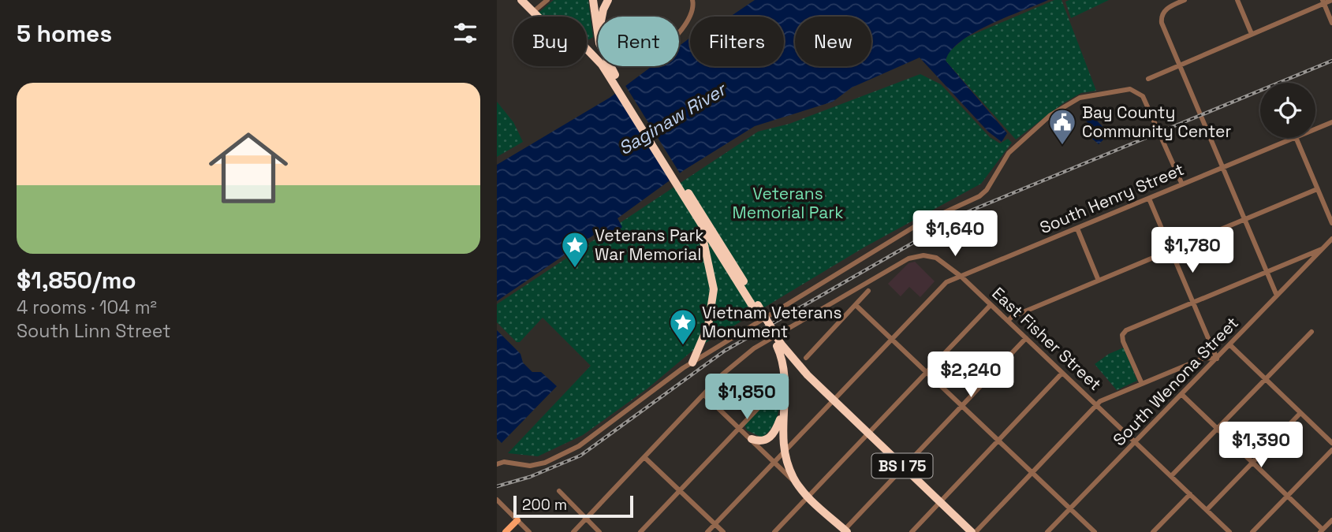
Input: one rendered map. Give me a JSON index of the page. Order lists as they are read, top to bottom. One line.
{"streets":{"highway":["BS I 75"],"street":["South Henry Street","East Fisher Street","South Wenona Street"]},"crossings":[["South Henry Street","East Fisher Street"],["South Henry Street","BS I 75"],["East Fisher Street","South Wenona Street"]],"water":["Saginaw River"],"parks":["Veterans Memorial Park"],"places":{"public building":["Bay County Community Center"],"place":["Veterans Park War Memorial","Vietnam Veterans Monument"]},"scale_bar":"200 m","page":{"heading":"5 homes","chip":["Buy","Rent","Filters","New"],"list":[{"name":"$1,850/mo","note":"4 rooms · 104 m² · South Linn Street"}],"price":["$1,640","$1,780","$2,240","$1,850","$1,390"],"scale":"200 m"}}
